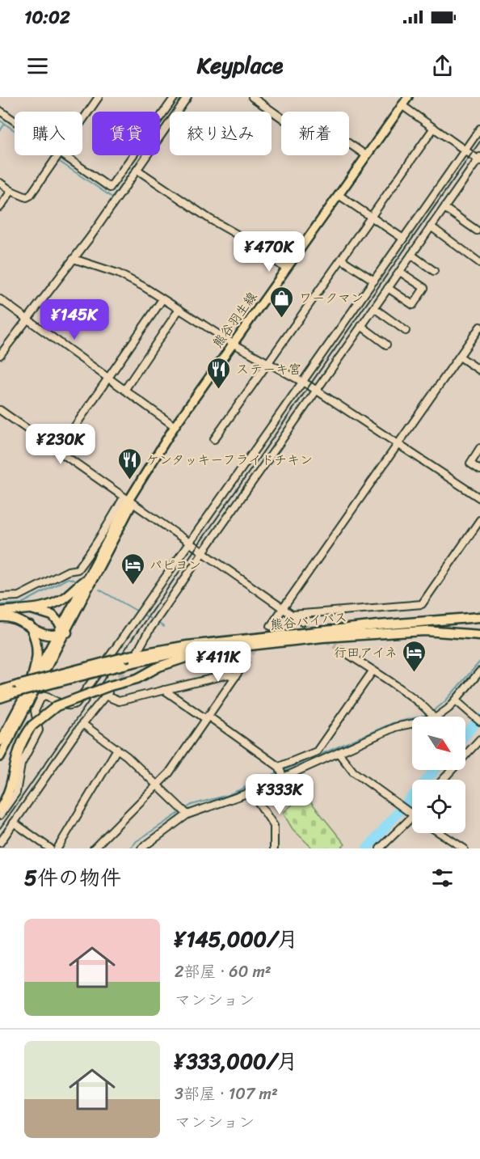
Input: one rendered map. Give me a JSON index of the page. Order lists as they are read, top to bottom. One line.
{"streets":{"highway":["熊谷バイパス"],"main road":["熊谷羽生線"]},"places":{"shop":["ワークマン"],"restaurant":["ステーキ宮","ケンタッキーフライドチキン"],"hotel":["パピヨン","行田アイネ"]},"north":"bottom right","page":{"status":"10:02","header":"Keyplace","chip":["購入","賃貸","絞り込み","新着"],"price":["¥470K","¥145K","¥230K","¥411K","¥333K"],"heading":"5件の物件","list":[{"name":"¥145,000/月","note":"2部屋 · 60 m² · マンション"},{"name":"¥333,000/月","note":"3部屋 · 107 m² · マンション"}]}}
